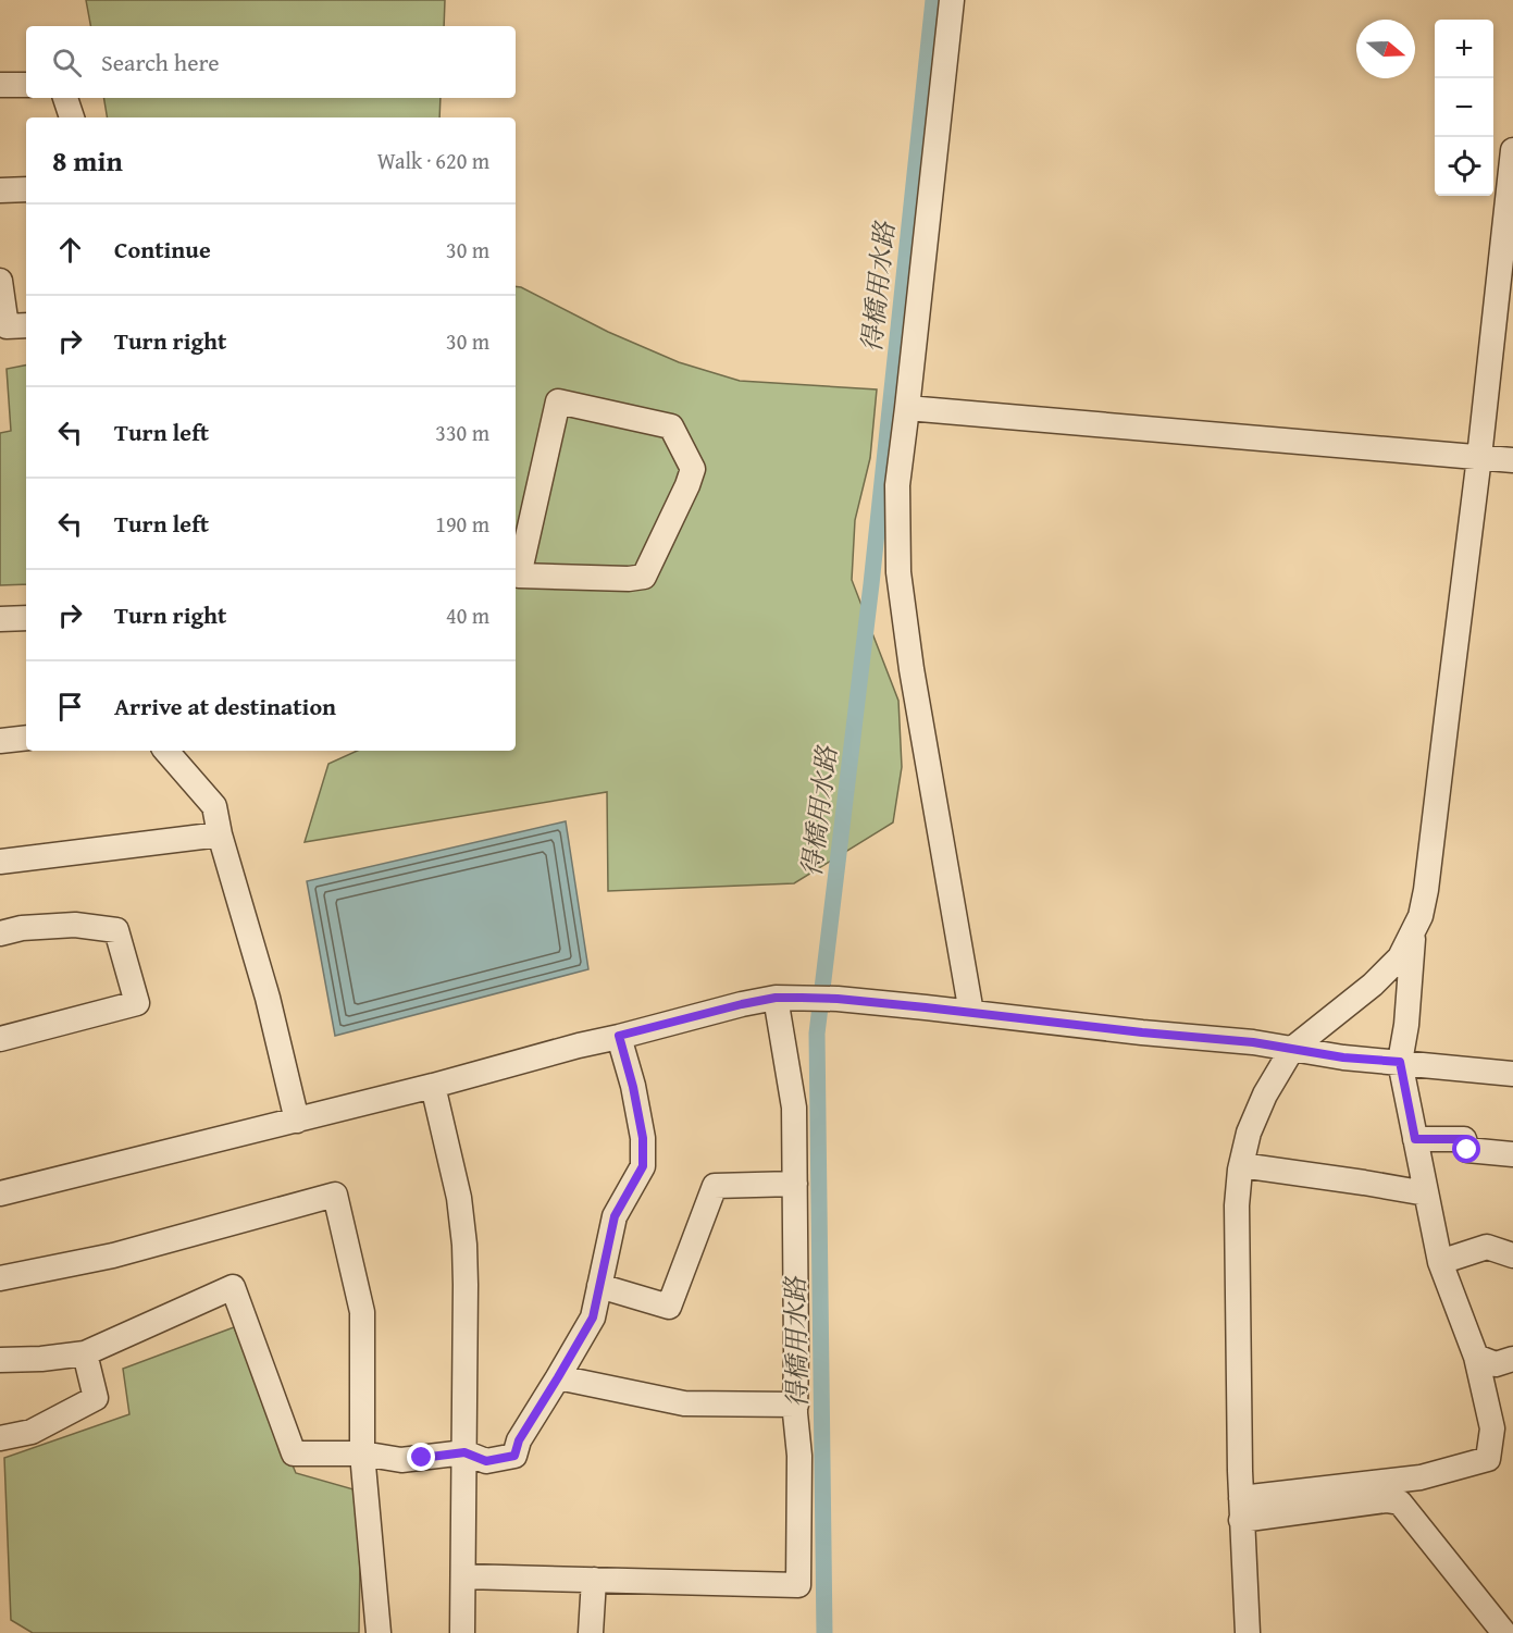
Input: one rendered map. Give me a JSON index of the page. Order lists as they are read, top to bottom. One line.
{"water":["得橋用水路"],"north":"right","page":{"map_buttons":["+","−"],"search":"Search here","heading":["8 min","Walk · 620 m"],"list":[["Continue","30 m"],["Turn right","30 m"],["Turn left","330 m"],["Turn left","190 m"],["Turn right","40 m"],"Arrive at destination"]}}
